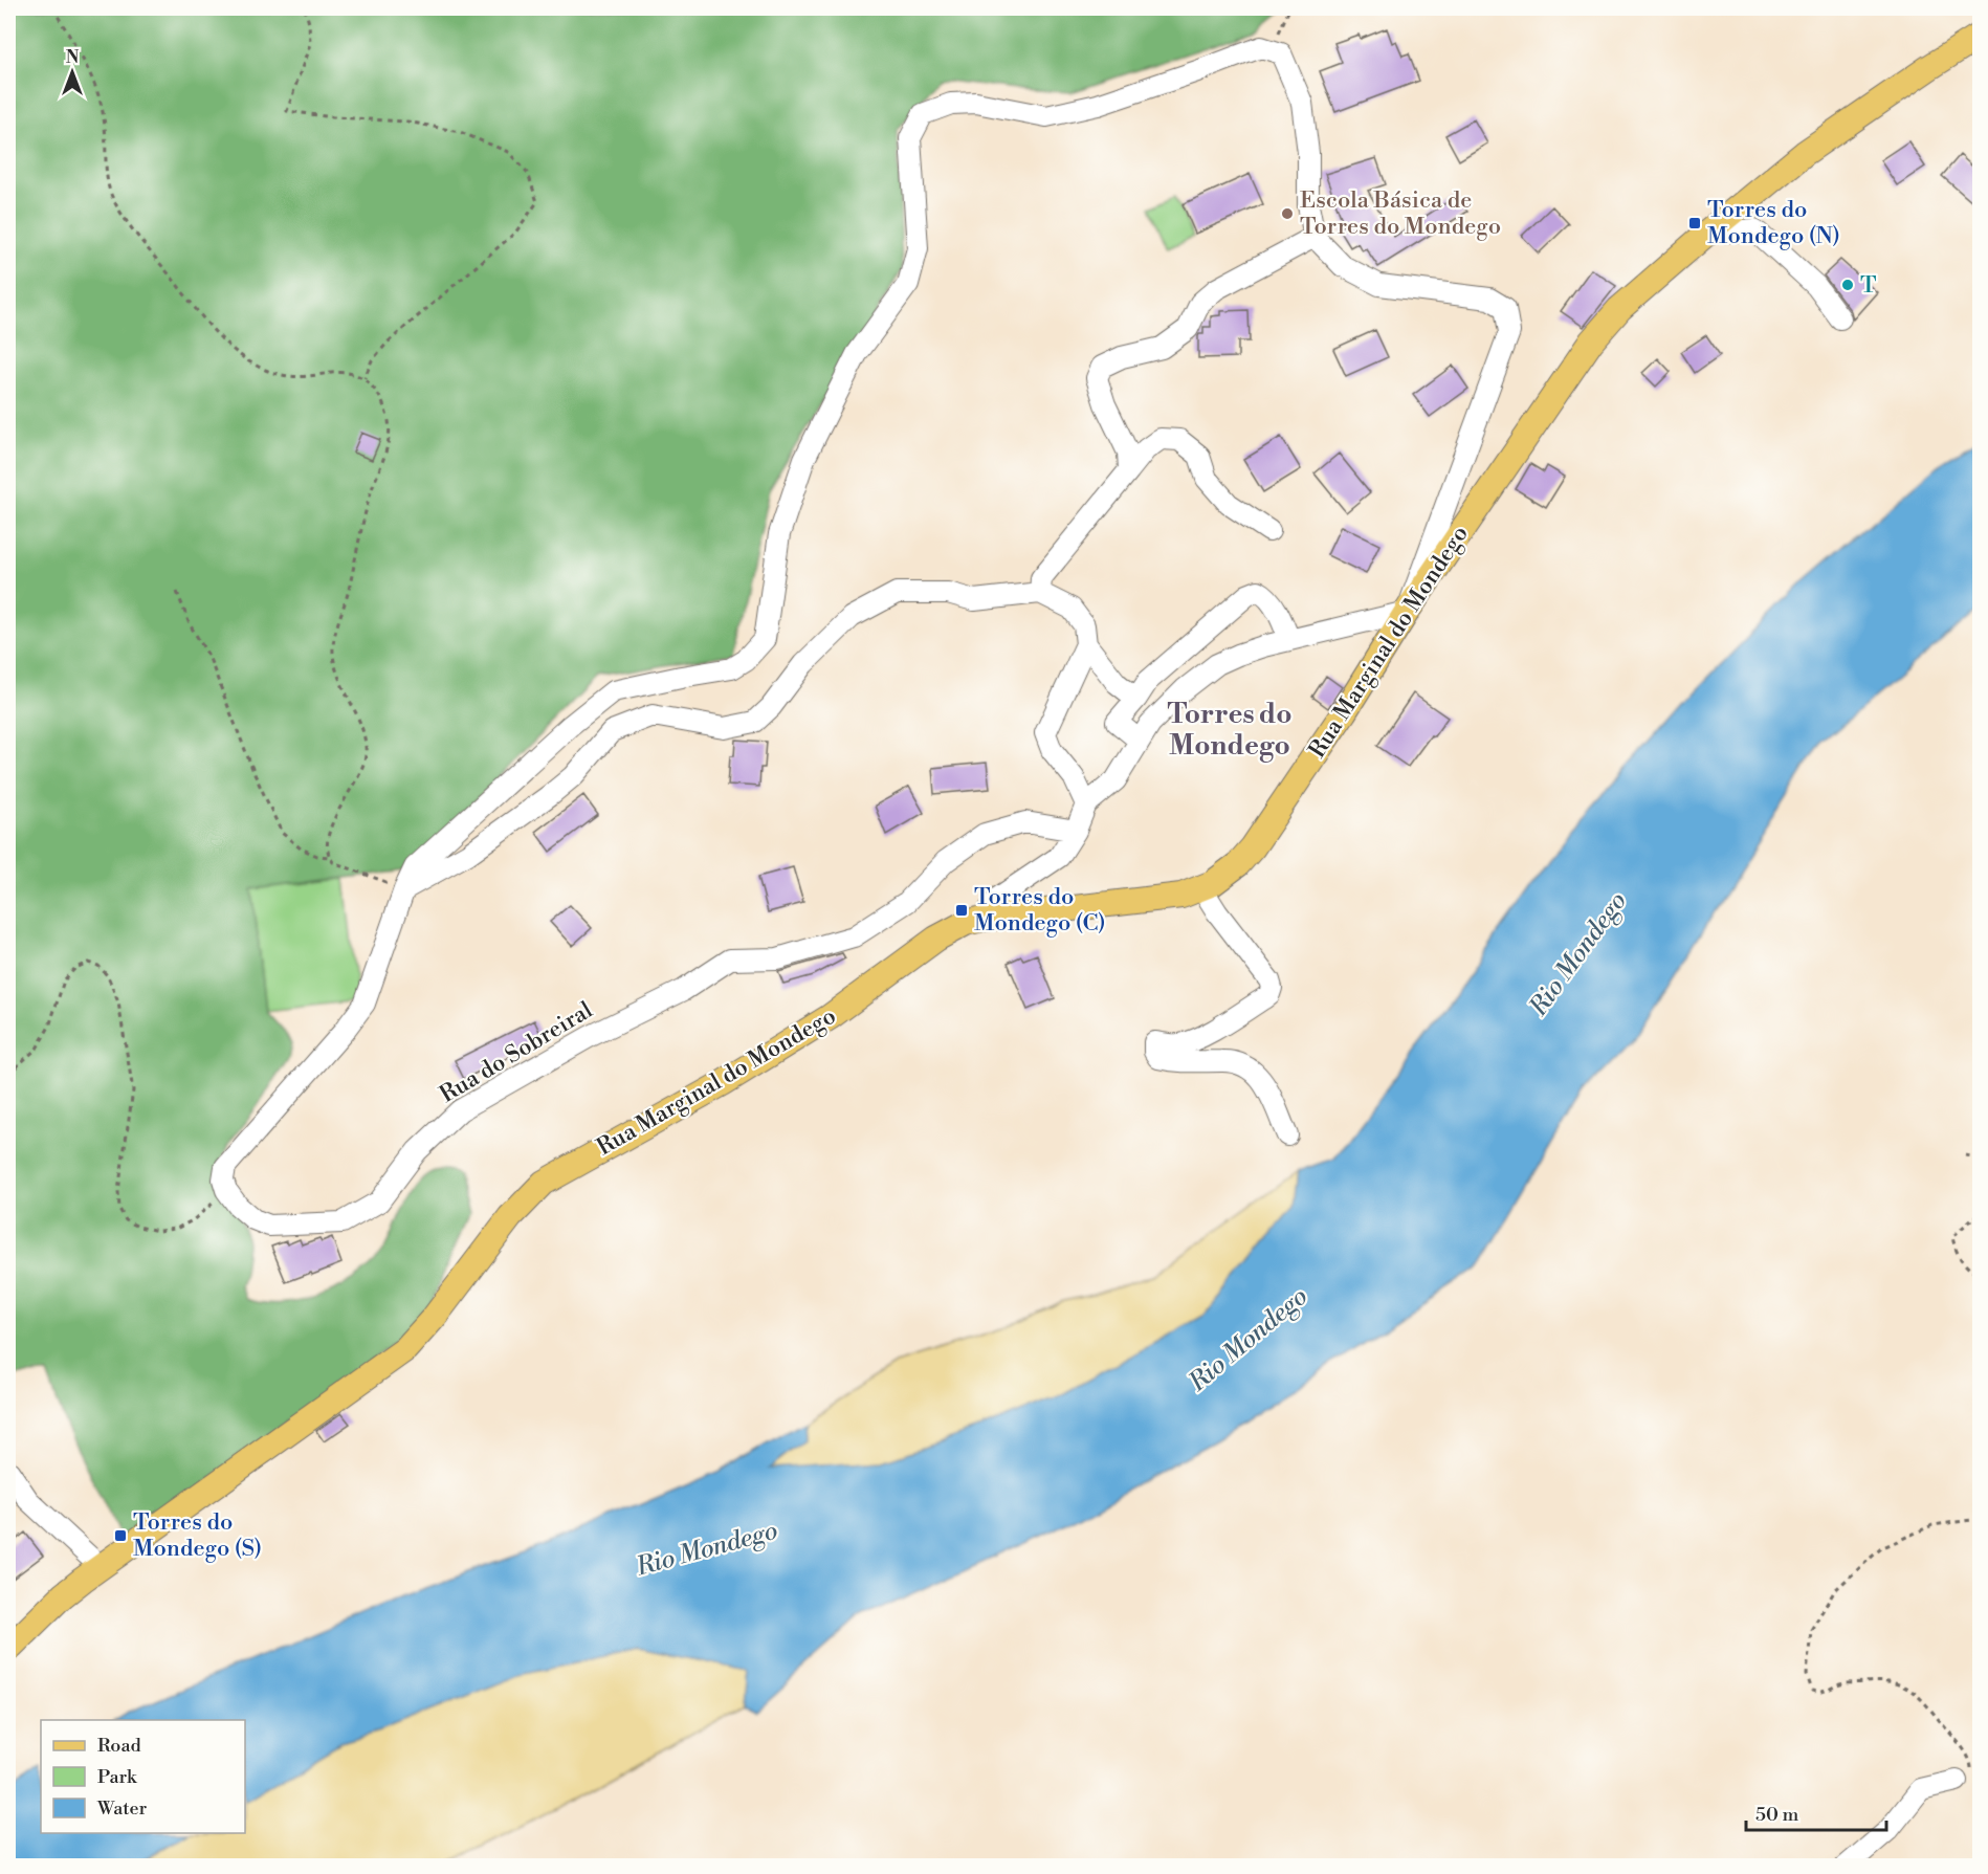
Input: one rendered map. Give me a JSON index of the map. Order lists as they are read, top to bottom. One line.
{"streets":{"main road":["Rua Marginal do Mondego"],"street":["Rua do Sobreiral"]},"districts":["Torres do Mondego"],"water":["Rio Mondego"],"places":{"other":["Escola Básica de Torres do Mondego","T"],"transit":["Torres do Mondego (N)","Torres do Mondego (C)","Torres do Mondego (S)"]},"legend":["Road","Park","Water"],"scale_bar":"50 m","north":"top"}
